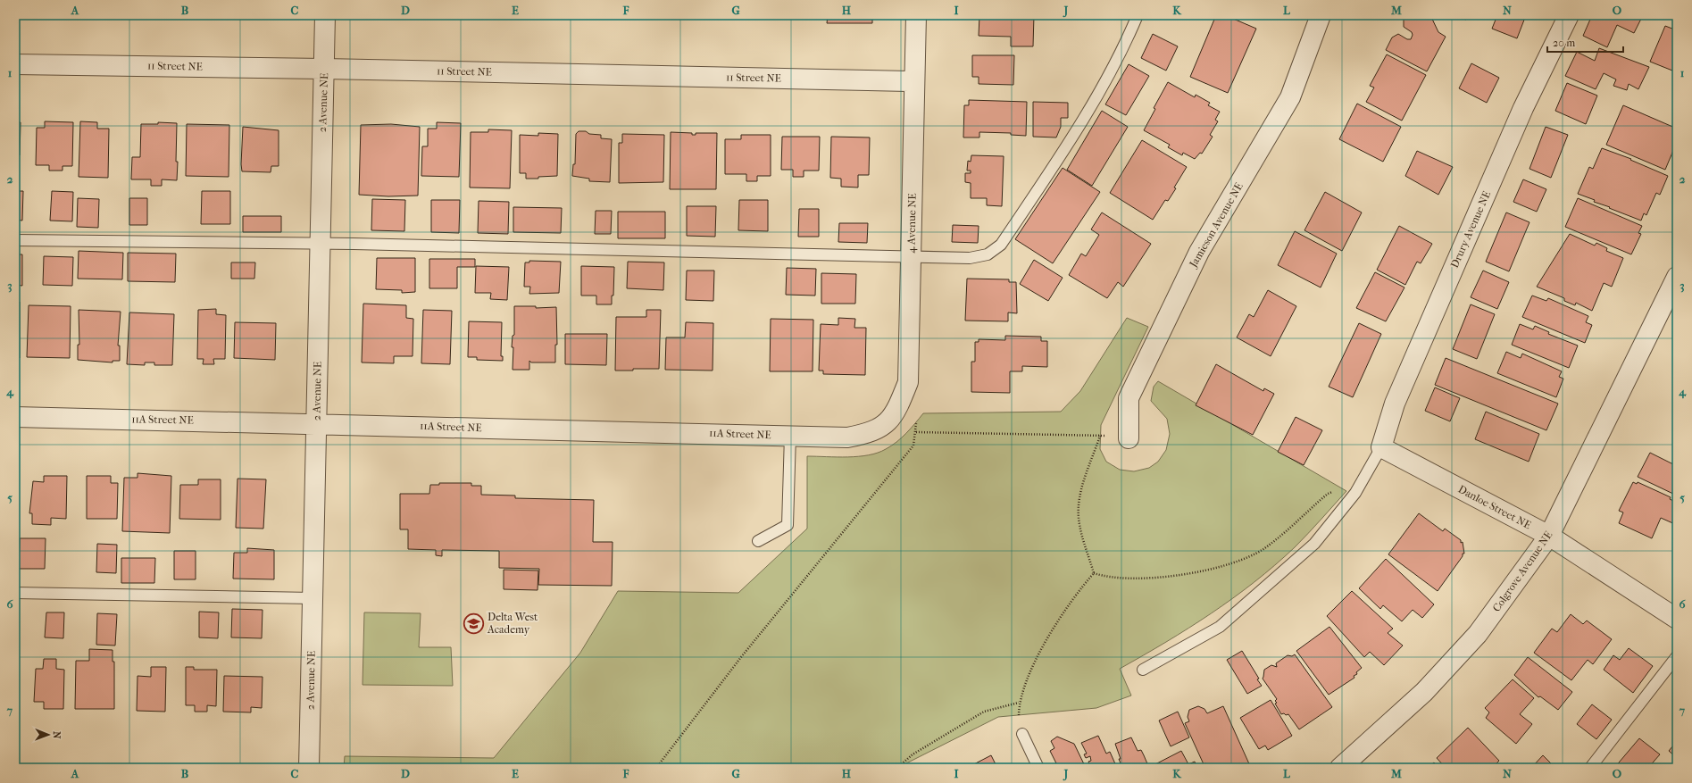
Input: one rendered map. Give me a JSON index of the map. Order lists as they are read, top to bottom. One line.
{"streets":{"street":["11 Street NE","2 Avenue NE","4 Avenue NE","Jamieson Avenue NE","Drury Avenue NE","11A Street NE","Danloe Street NE","Colgrove Avenue NE"]},"crossings":[["11 Street NE","2 Avenue NE"],["11 Street NE","4 Avenue NE"],["2 Avenue NE","11A Street NE"],["4 Avenue NE","11A Street NE"],["Drury Avenue NE","Danloe Street NE"],["Danloe Street NE","Colgrove Avenue NE"]],"places":{"school or university":["Delta West Academy"]},"scale_bar":"20 m","north":"right","grid":{"columns":["A","B","C","D","E","F","G","H","I","J","K","L","M","N","O"],"rows":["1","2","3","4","5","6","7"]}}
